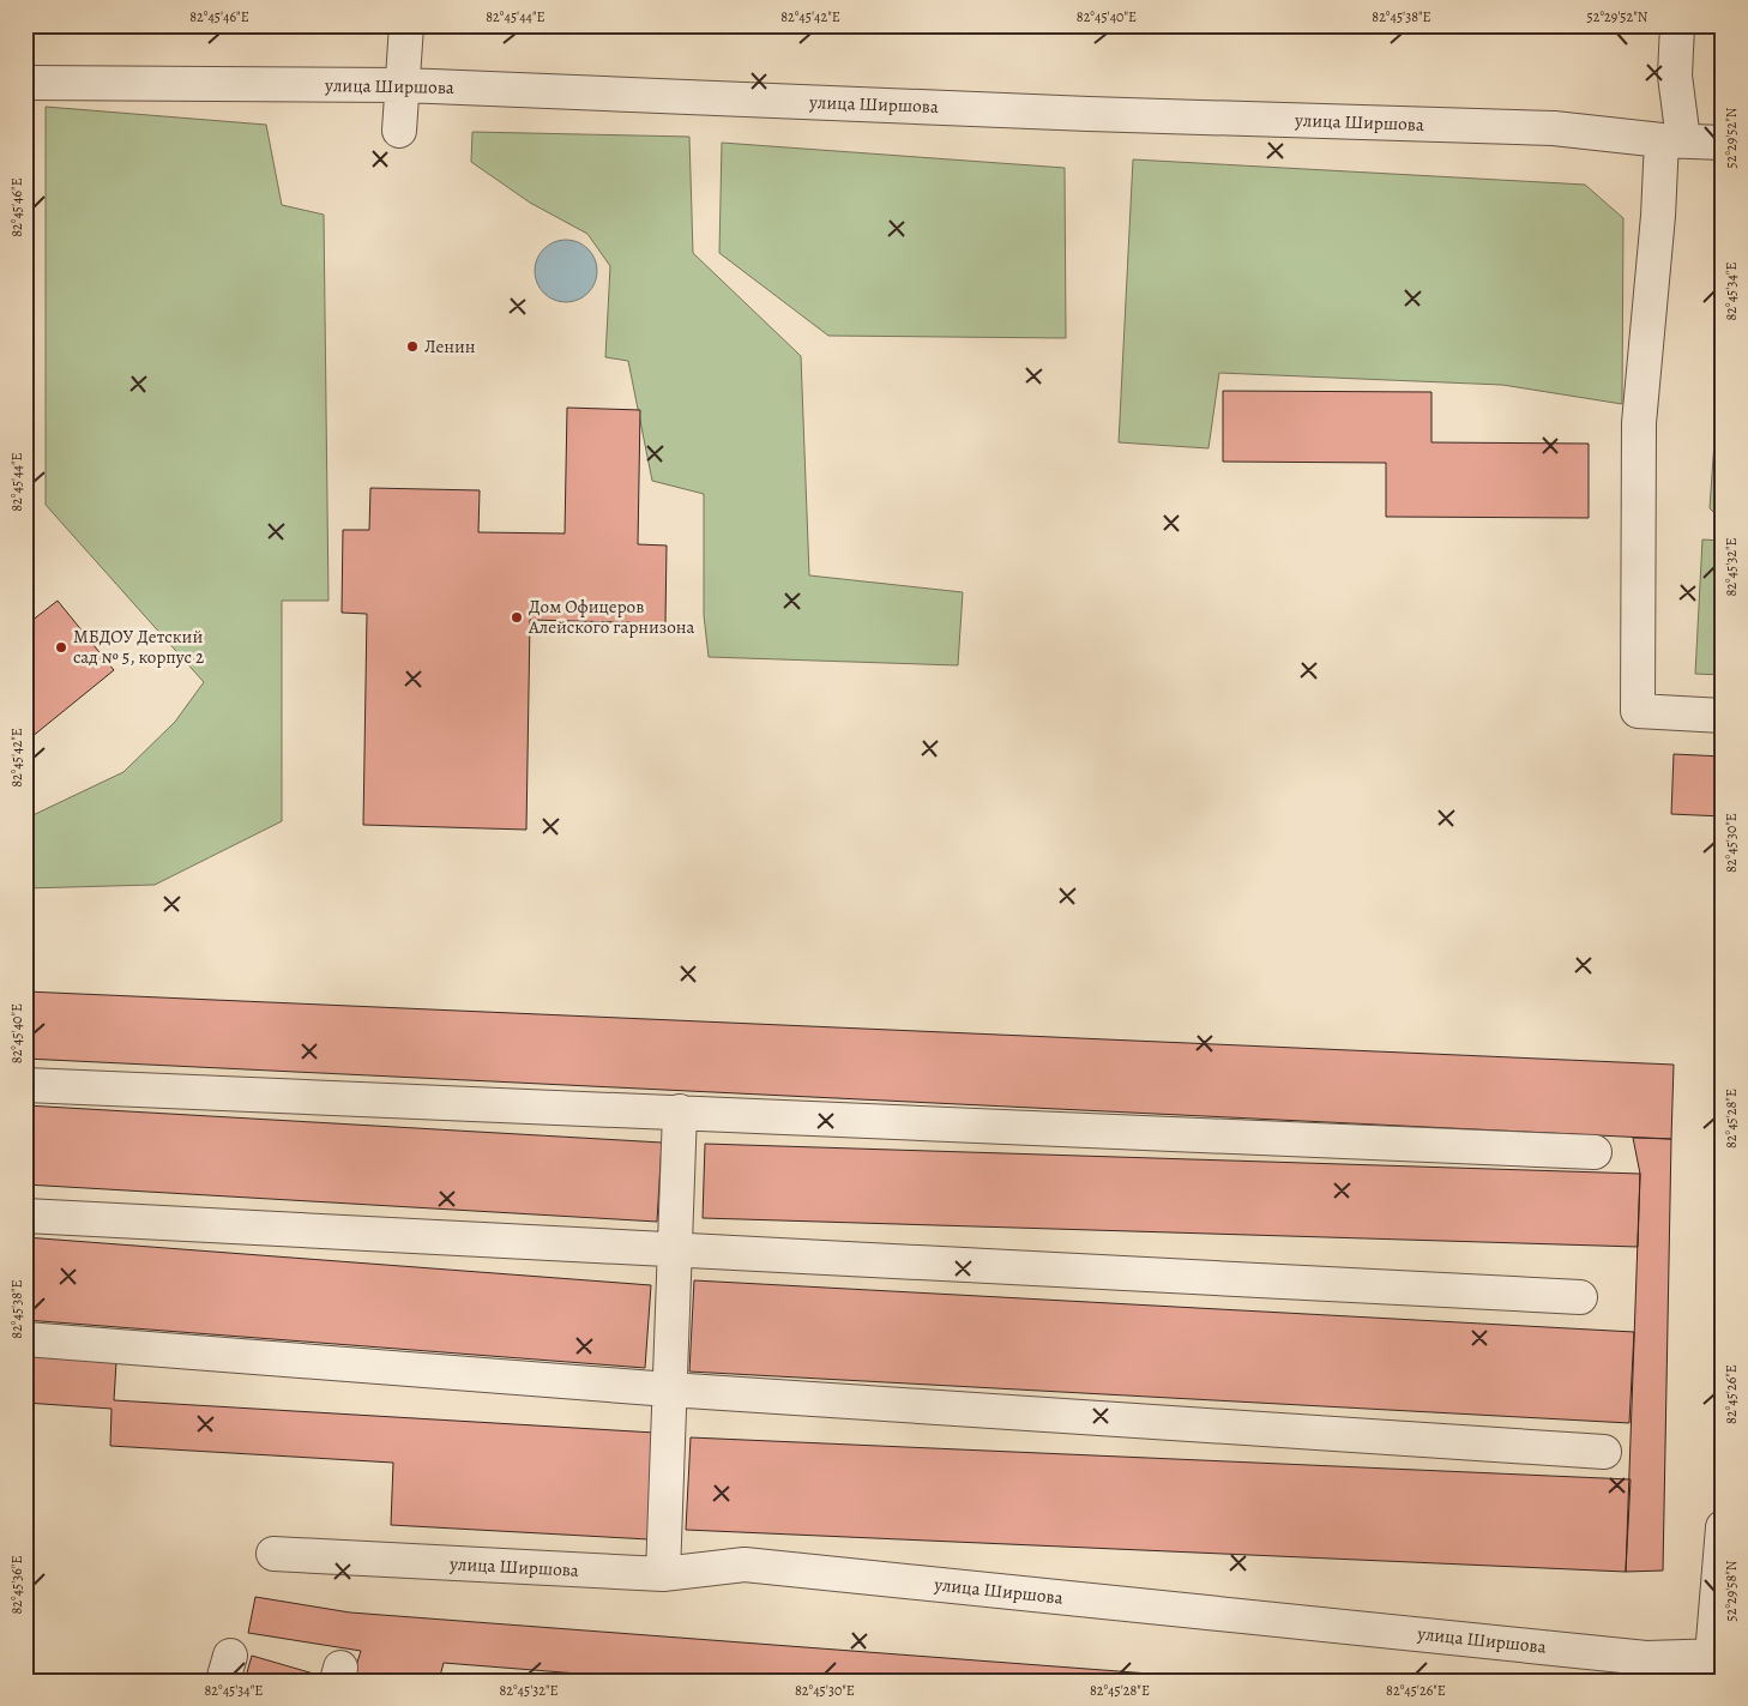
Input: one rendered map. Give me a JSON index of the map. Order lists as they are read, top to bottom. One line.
{"streets":{"street":["улица Ширшова"]},"places":["Ленин","Дом Офицеров Алейского гарнизона","МБДОУ Детский сад № 5, корпус 2"],"coordinates":["82°45'46\"E","82°45'44\"E","82°45'42\"E","82°45'40\"E","82°45'38\"E","52°29'52\"N","82°45'34\"E","82°45'32\"E","82°45'30\"E","82°45'28\"E","82°45'26\"E","82°45'36\"E","52°29'58\"N"]}
